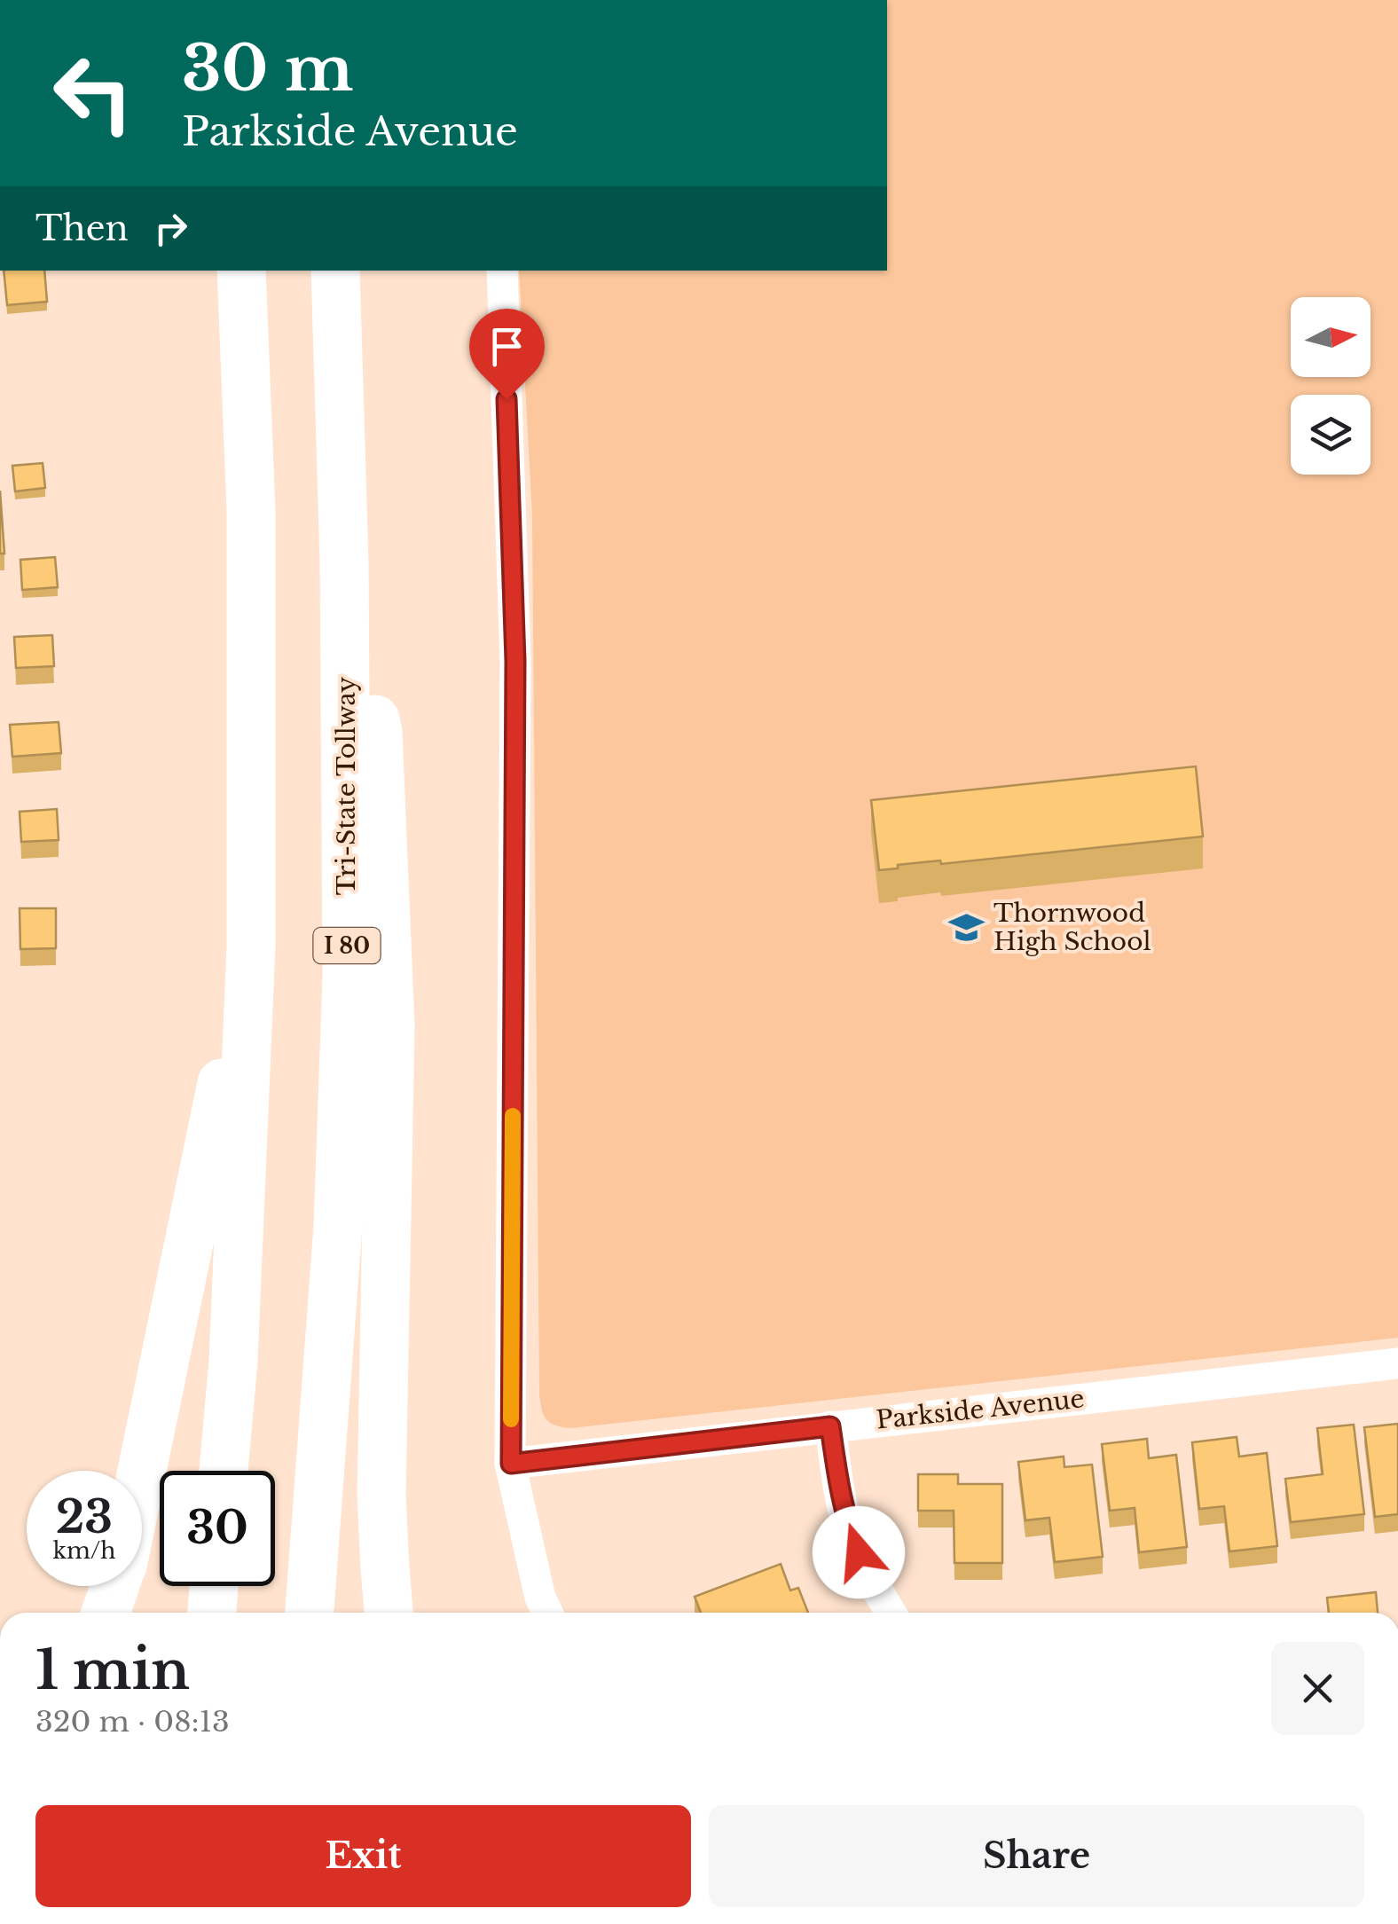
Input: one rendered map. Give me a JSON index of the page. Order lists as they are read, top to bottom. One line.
{"streets":{"highway":["Tri-State Tollway","I 80"],"street":["Parkside Avenue"]},"places":{"school or university":["Thornwood High School"]},"north":"right","page":{"turn":["30 m","Parkside Avenue"],"then":"Then","speed":"23 km/h","limit":"30","heading":["1 min","320 m · 08:13"],"buttons":["Exit","Share"]}}
